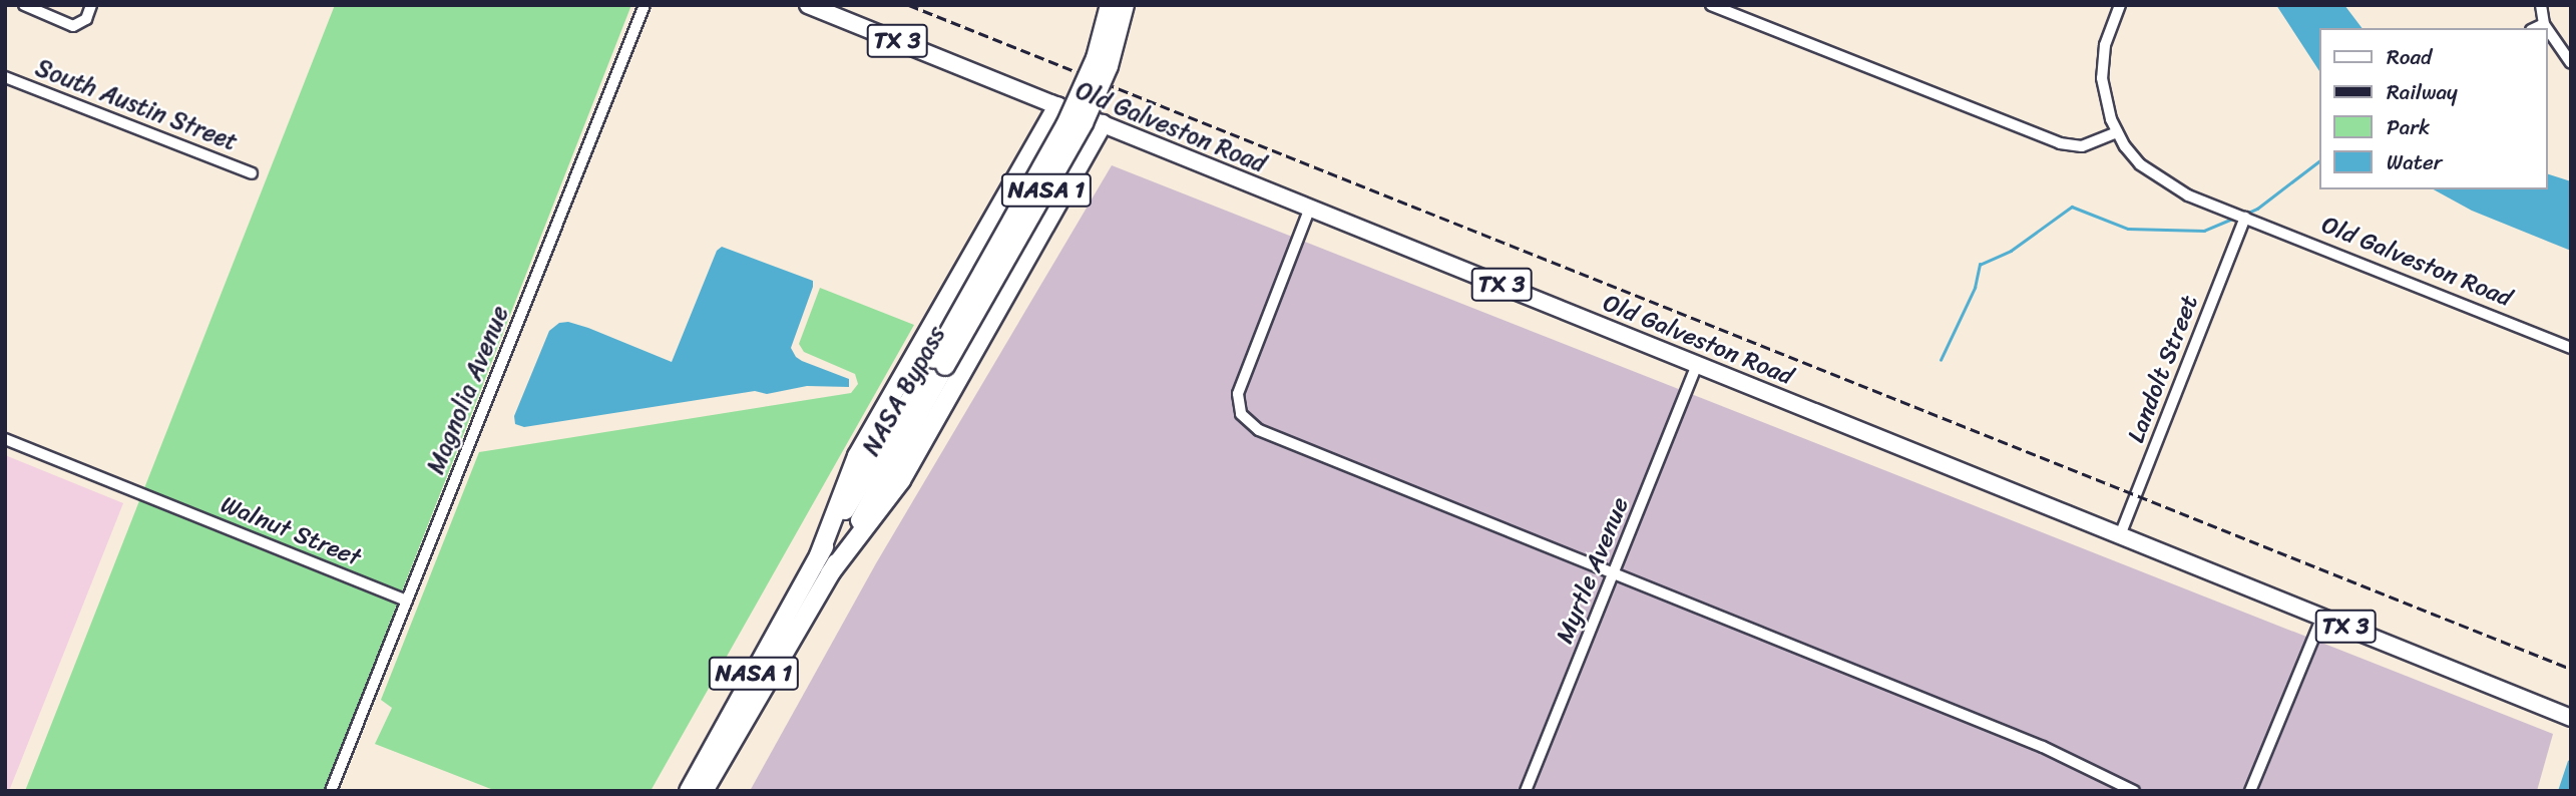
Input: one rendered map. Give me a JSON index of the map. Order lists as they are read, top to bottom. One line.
{"streets":{"highway":["NASA 1","NASA Bypass"],"main road":["TX 3","Old Galveston Road"],"street":["South Austin Street","Landolt Street","Magnolia Avenue","Walnut Street","Myrtle Avenue"]},"crossings":[["Old Galveston Road","Landolt Street"],["Old Galveston Road","Myrtle Avenue"],["Magnolia Avenue","Walnut Street"]],"legend":["Road","Railway","Park","Water"]}
